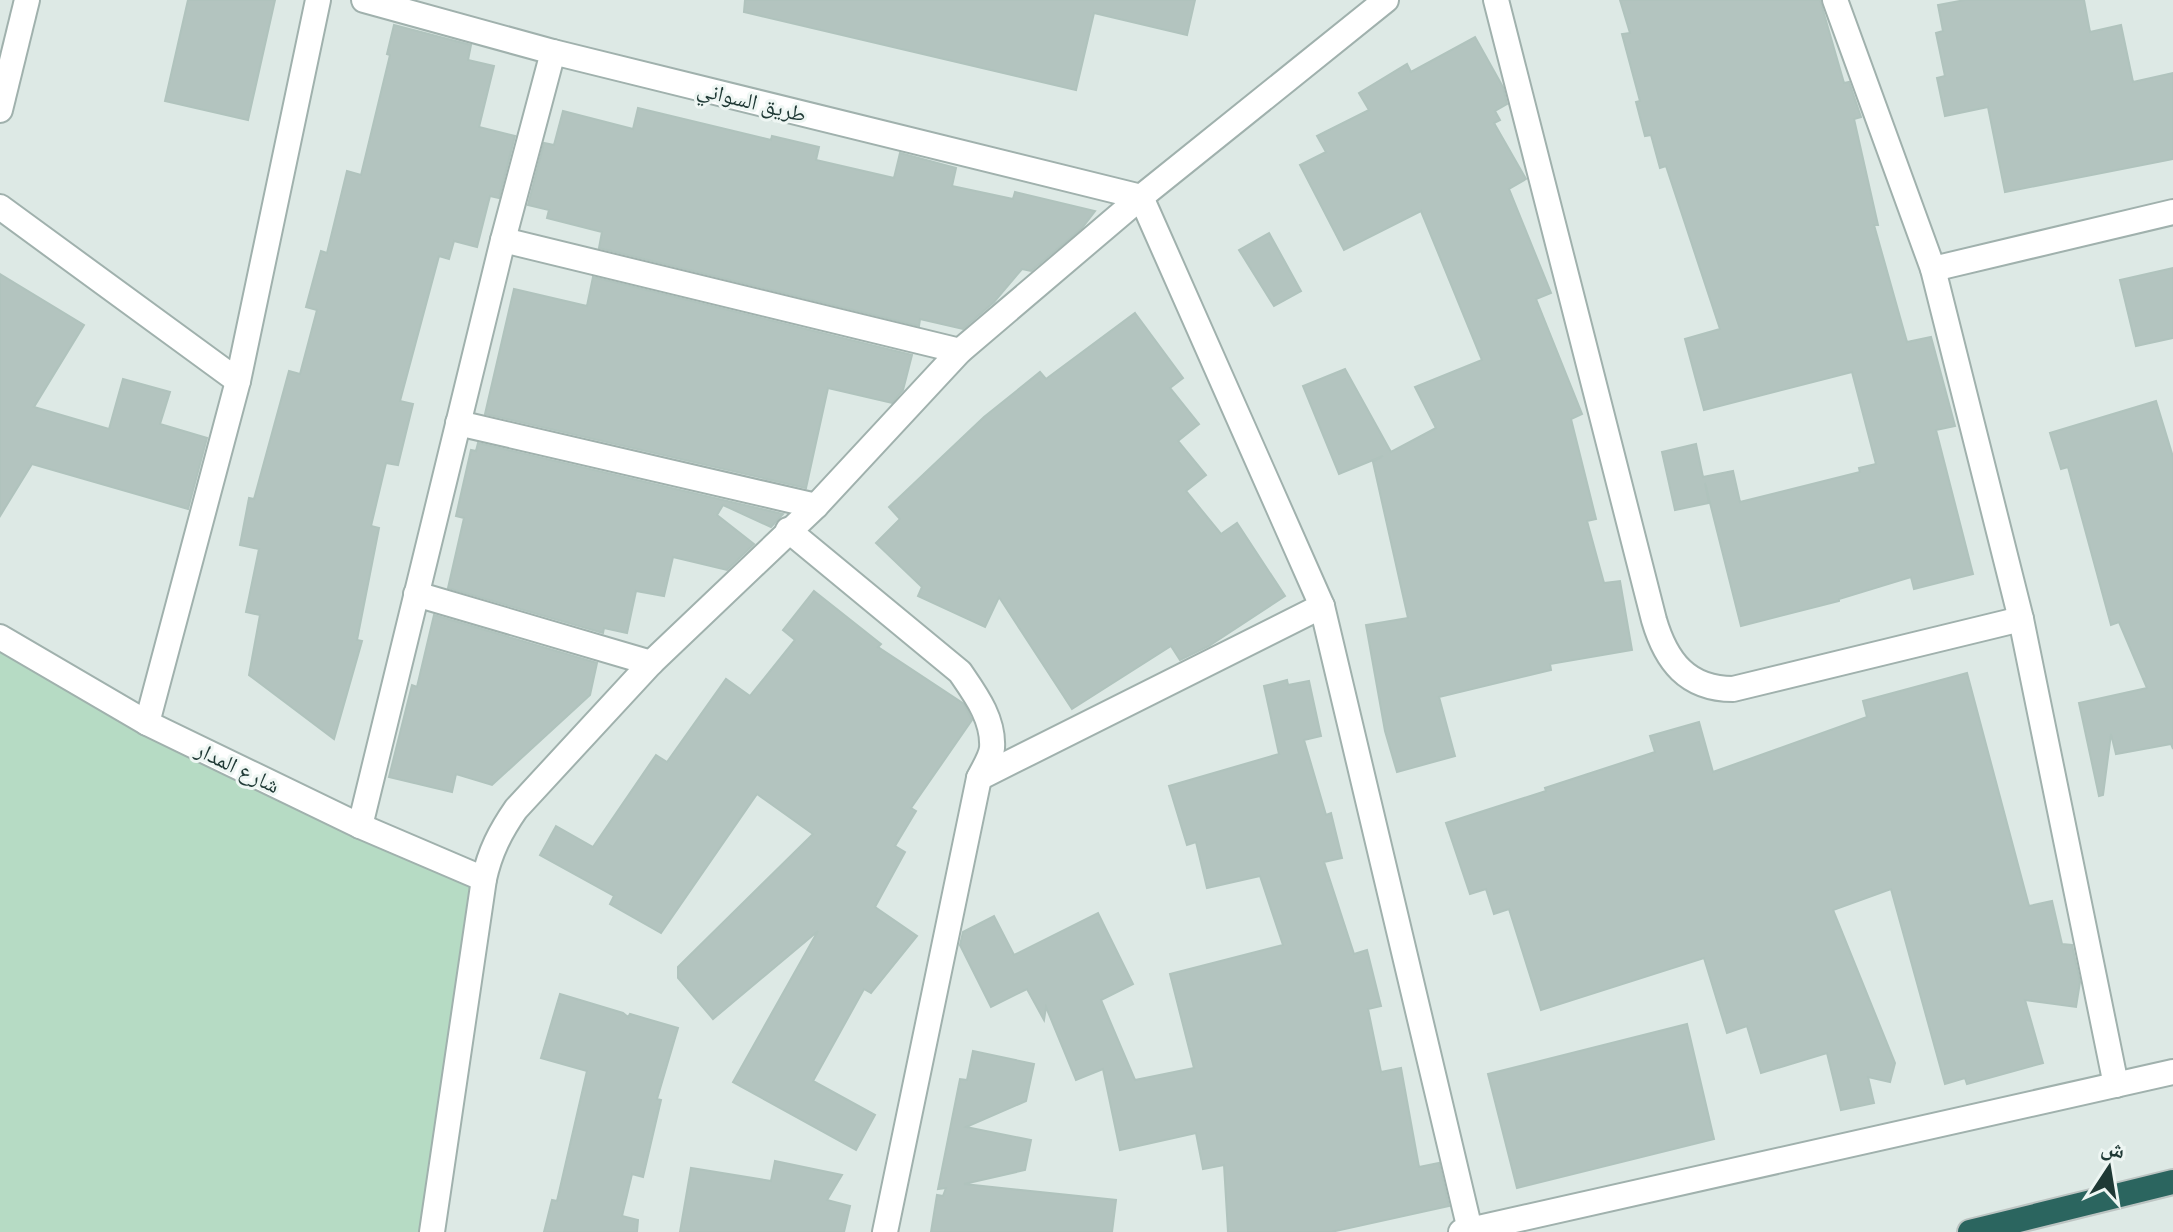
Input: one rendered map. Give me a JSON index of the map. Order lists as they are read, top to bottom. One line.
{"streets":{"street":["طريق السواني","شارع المدار"]},"north":"top"}
